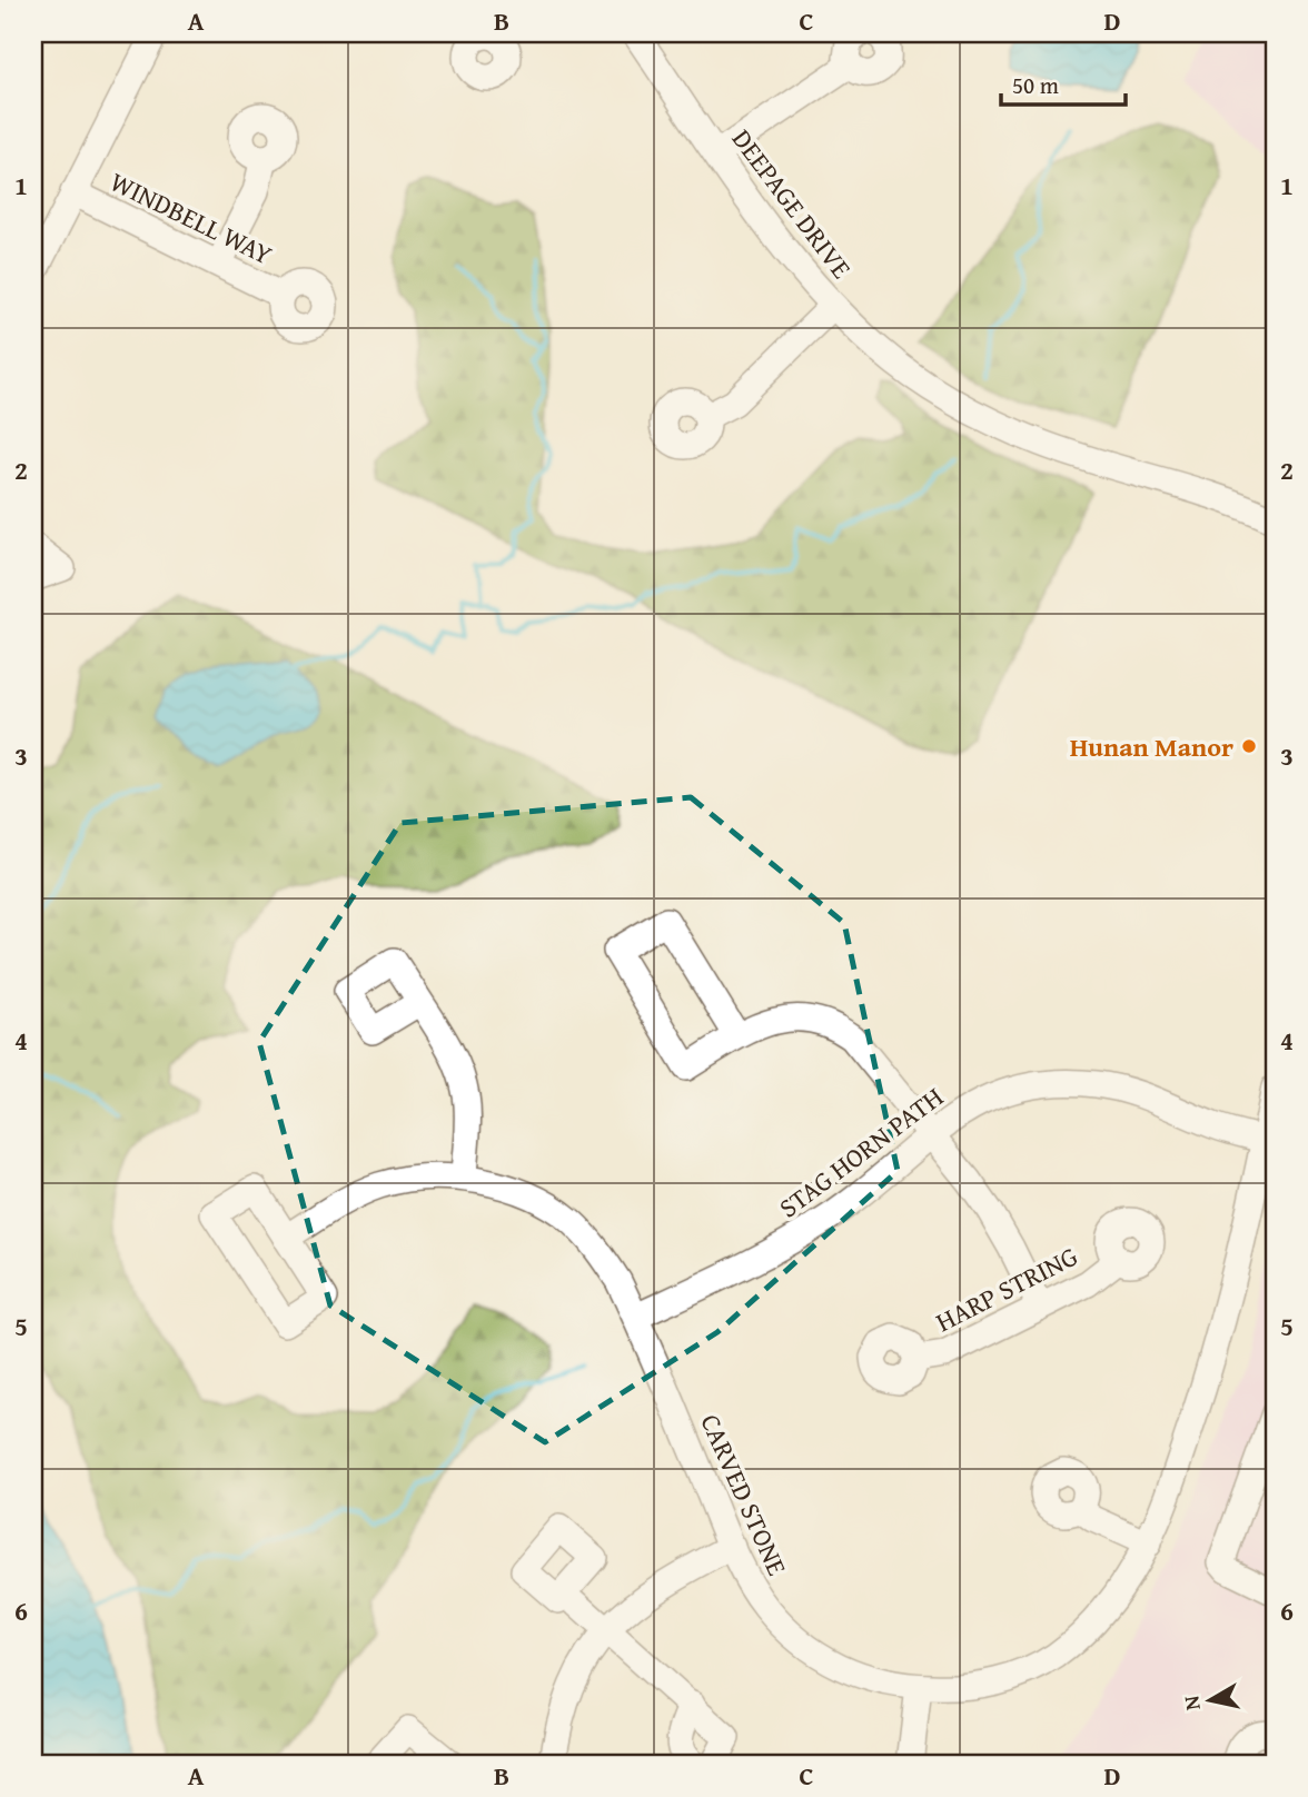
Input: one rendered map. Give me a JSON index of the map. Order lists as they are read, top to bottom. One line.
{"streets":{"street":["DEEPAGE DRIVE","WINDBELL WAY","STAG HORN PATH","HARP STRING","CARVED STONE"]},"crossings":[["STAG HORN PATH","CARVED STONE"]],"places":["Hunan Manor"],"scale_bar":"50 m","north":"left","grid":{"columns":["A","B","C","D"],"rows":["1","2","3","4","5","6"]}}
